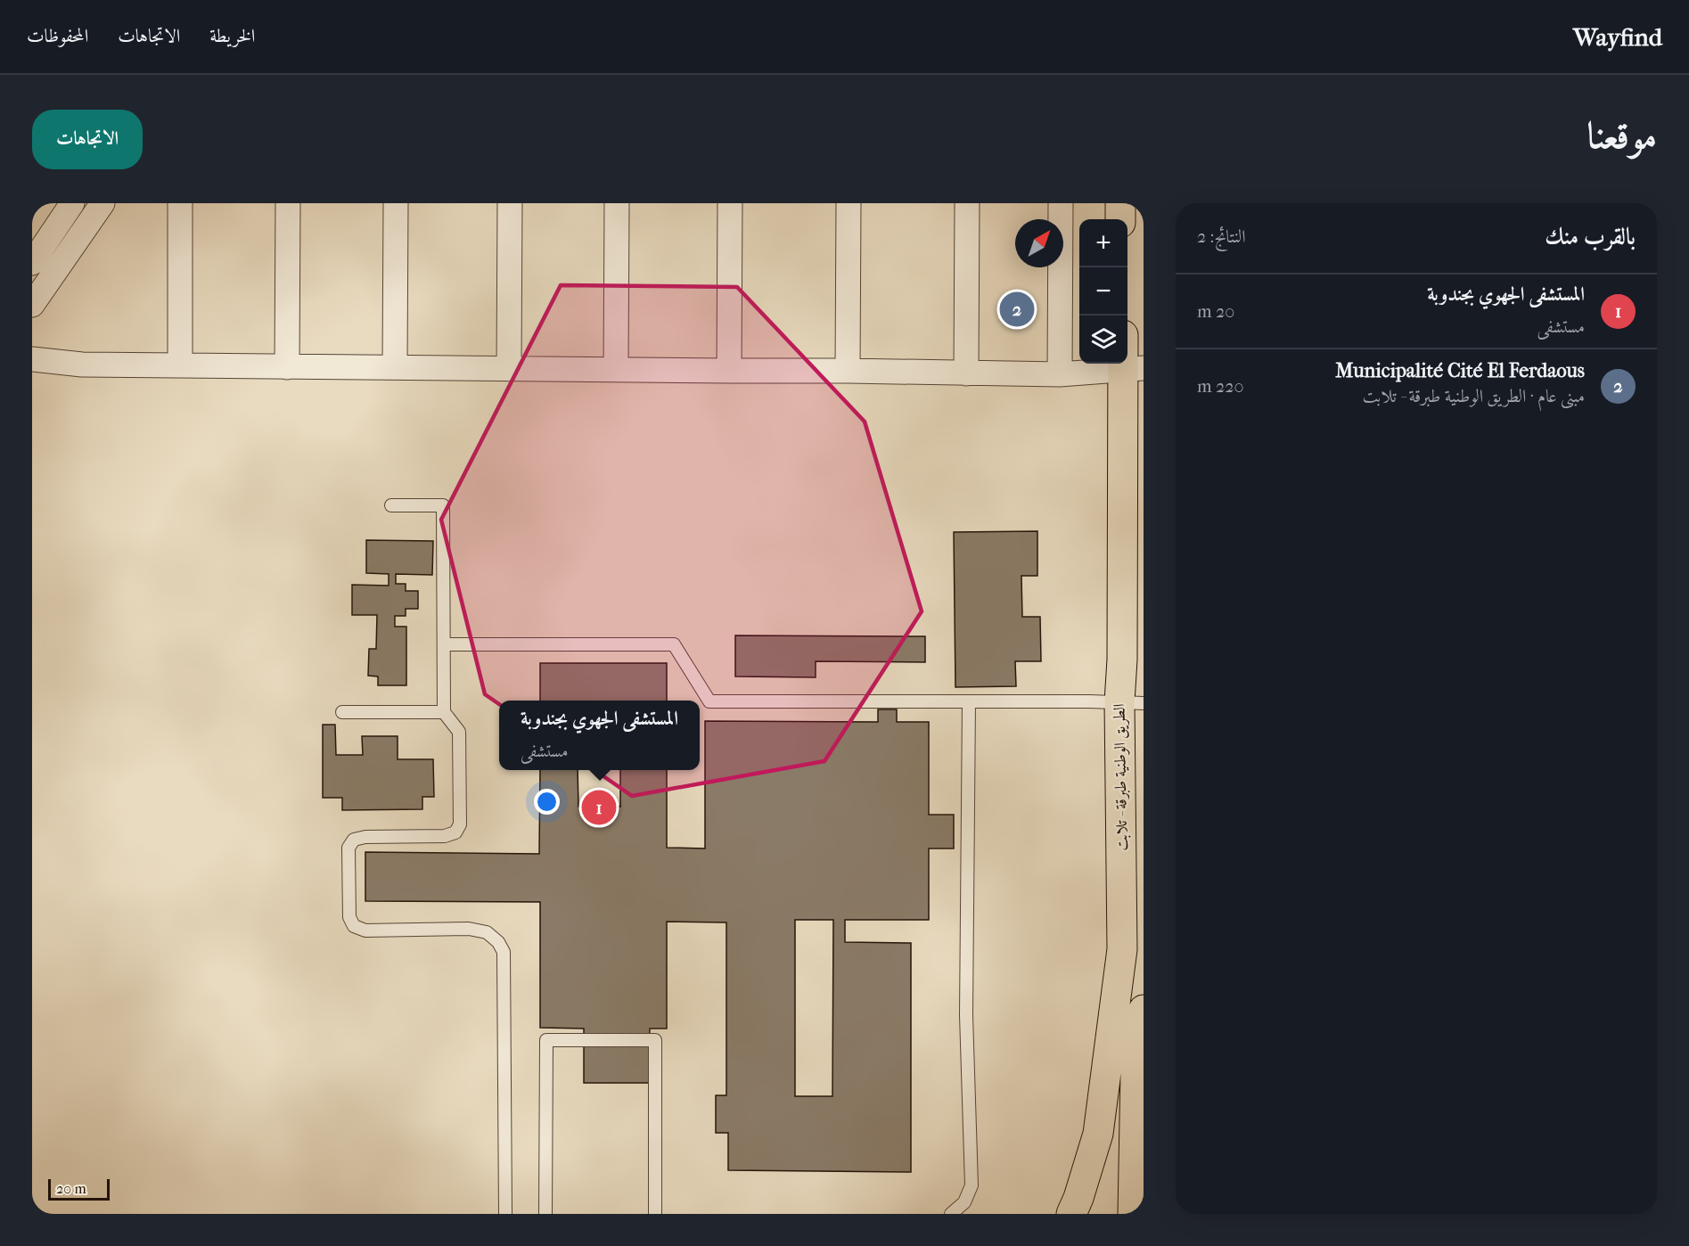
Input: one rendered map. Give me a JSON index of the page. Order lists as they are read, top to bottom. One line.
{"streets":{"main road":["الطريق الوطنية طبرقة - تلابت"]},"scale_bar":"20 m","north":"top right","page":{"header":"Wayfind","nav":["الخريطة","الاتجاهات","المحفوظات"],"title":"موقعنا","buttons":"الاتجاهات","heading":["بالقرب منك","النتائج: 2"],"map_buttons":["+","−"],"list":[{"mark":"1","name":"المستشفى الجهوي بجندوبة","note":"مستشفى","value":"20 m"},{"mark":"2","name":"Municipalité Cité El Ferdaous","note":"مبنى عام · الطريق الوطنية طبرقة - تلابت","value":"220 m"}],"pins":["2","1"],"popup":["المستشفى الجهوي بجندوبة","مستشفى"],"scale":"20 m"}}
